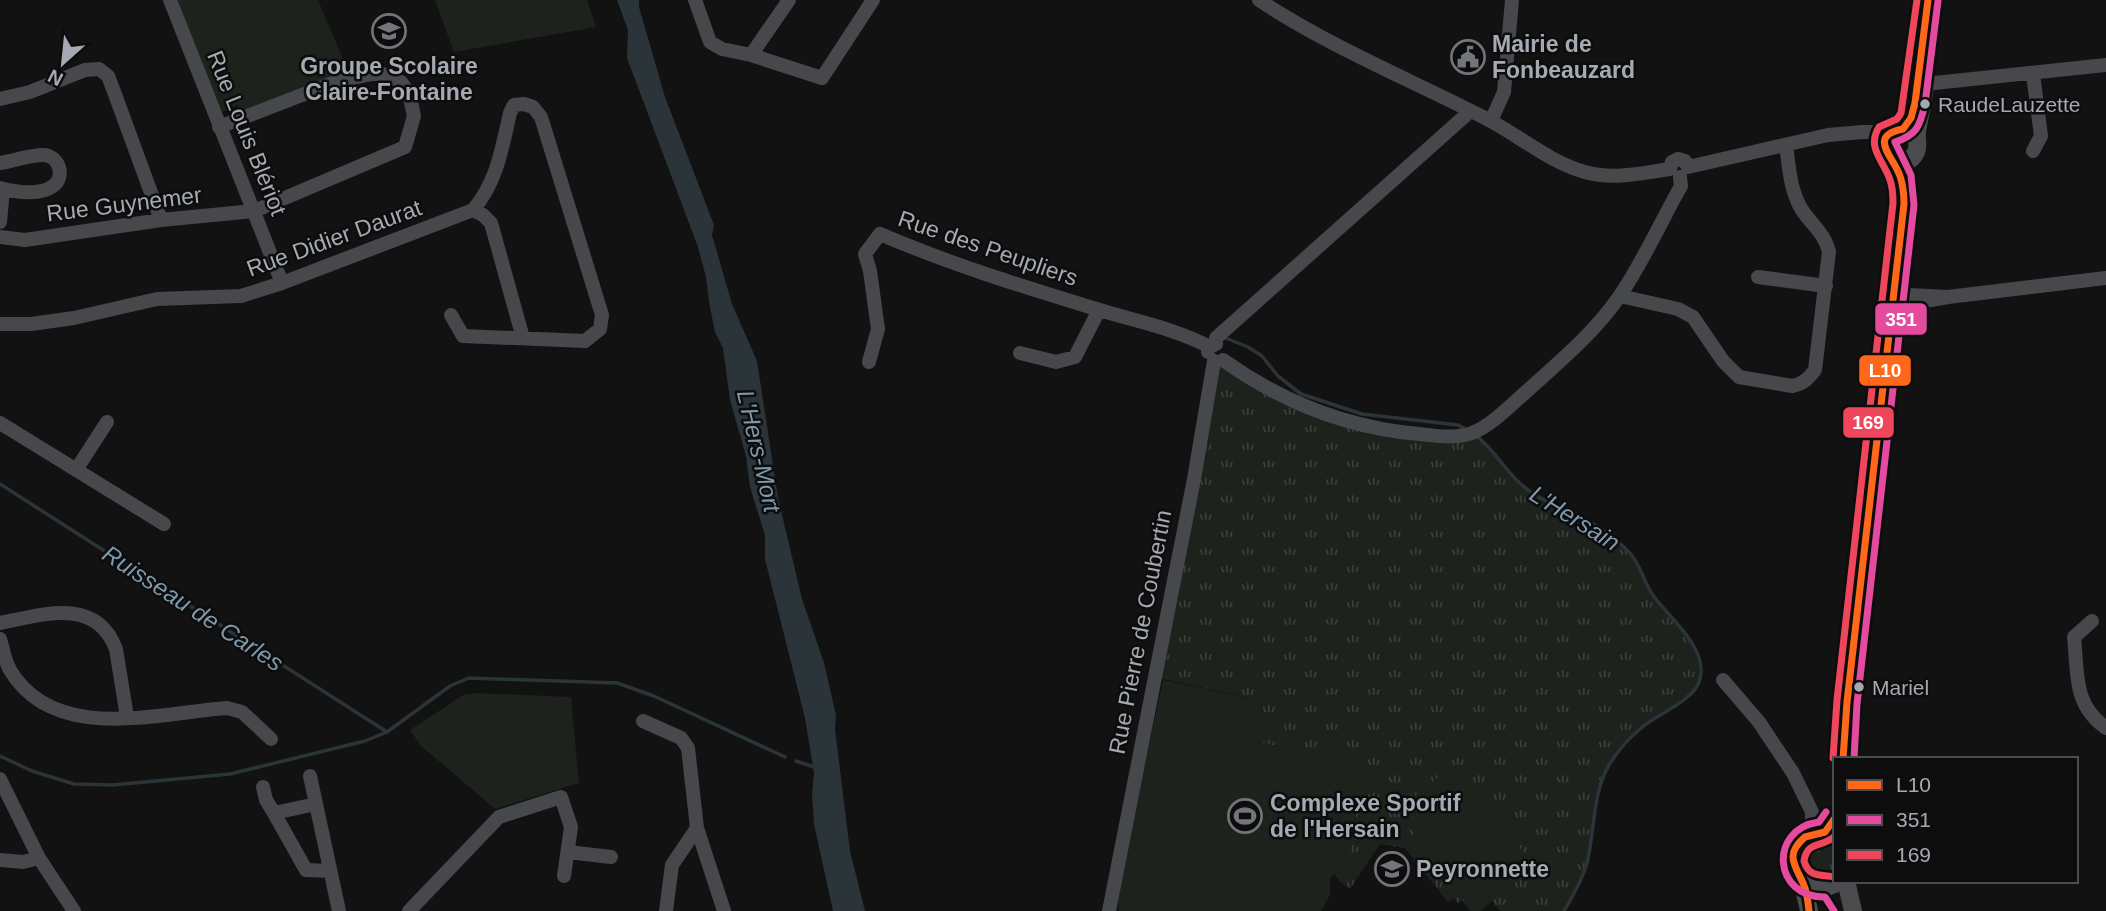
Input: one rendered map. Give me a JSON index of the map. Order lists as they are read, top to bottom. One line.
{"streets":{"street":["Rue Louis Blériot","Rue Guynemer","Rue Didier Daurat","Rue des Peupliers","Rue Pierre de Coubertin"]},"crossings":[["Rue Louis Blériot","Rue Guynemer"],["Rue Louis Blériot","Rue Didier Daurat"],["Rue des Peupliers","Rue Pierre de Coubertin"]],"water":["L'Hers-Mort","L'Hersain","Ruisseau de Carles"],"places":{"school or university":["Groupe Scolaire Claire-Fontaine","Peyronnette"],"public building":["Mairie de Fonbeauzard"],"other":["RaudeLauzette","Mariel"],"sports":["Complexe Sportif de l'Hersain"]},"lines":["transit line L10","transit line 169","transit line 351"],"legend":["L10","351","169"],"north":"bottom left"}
